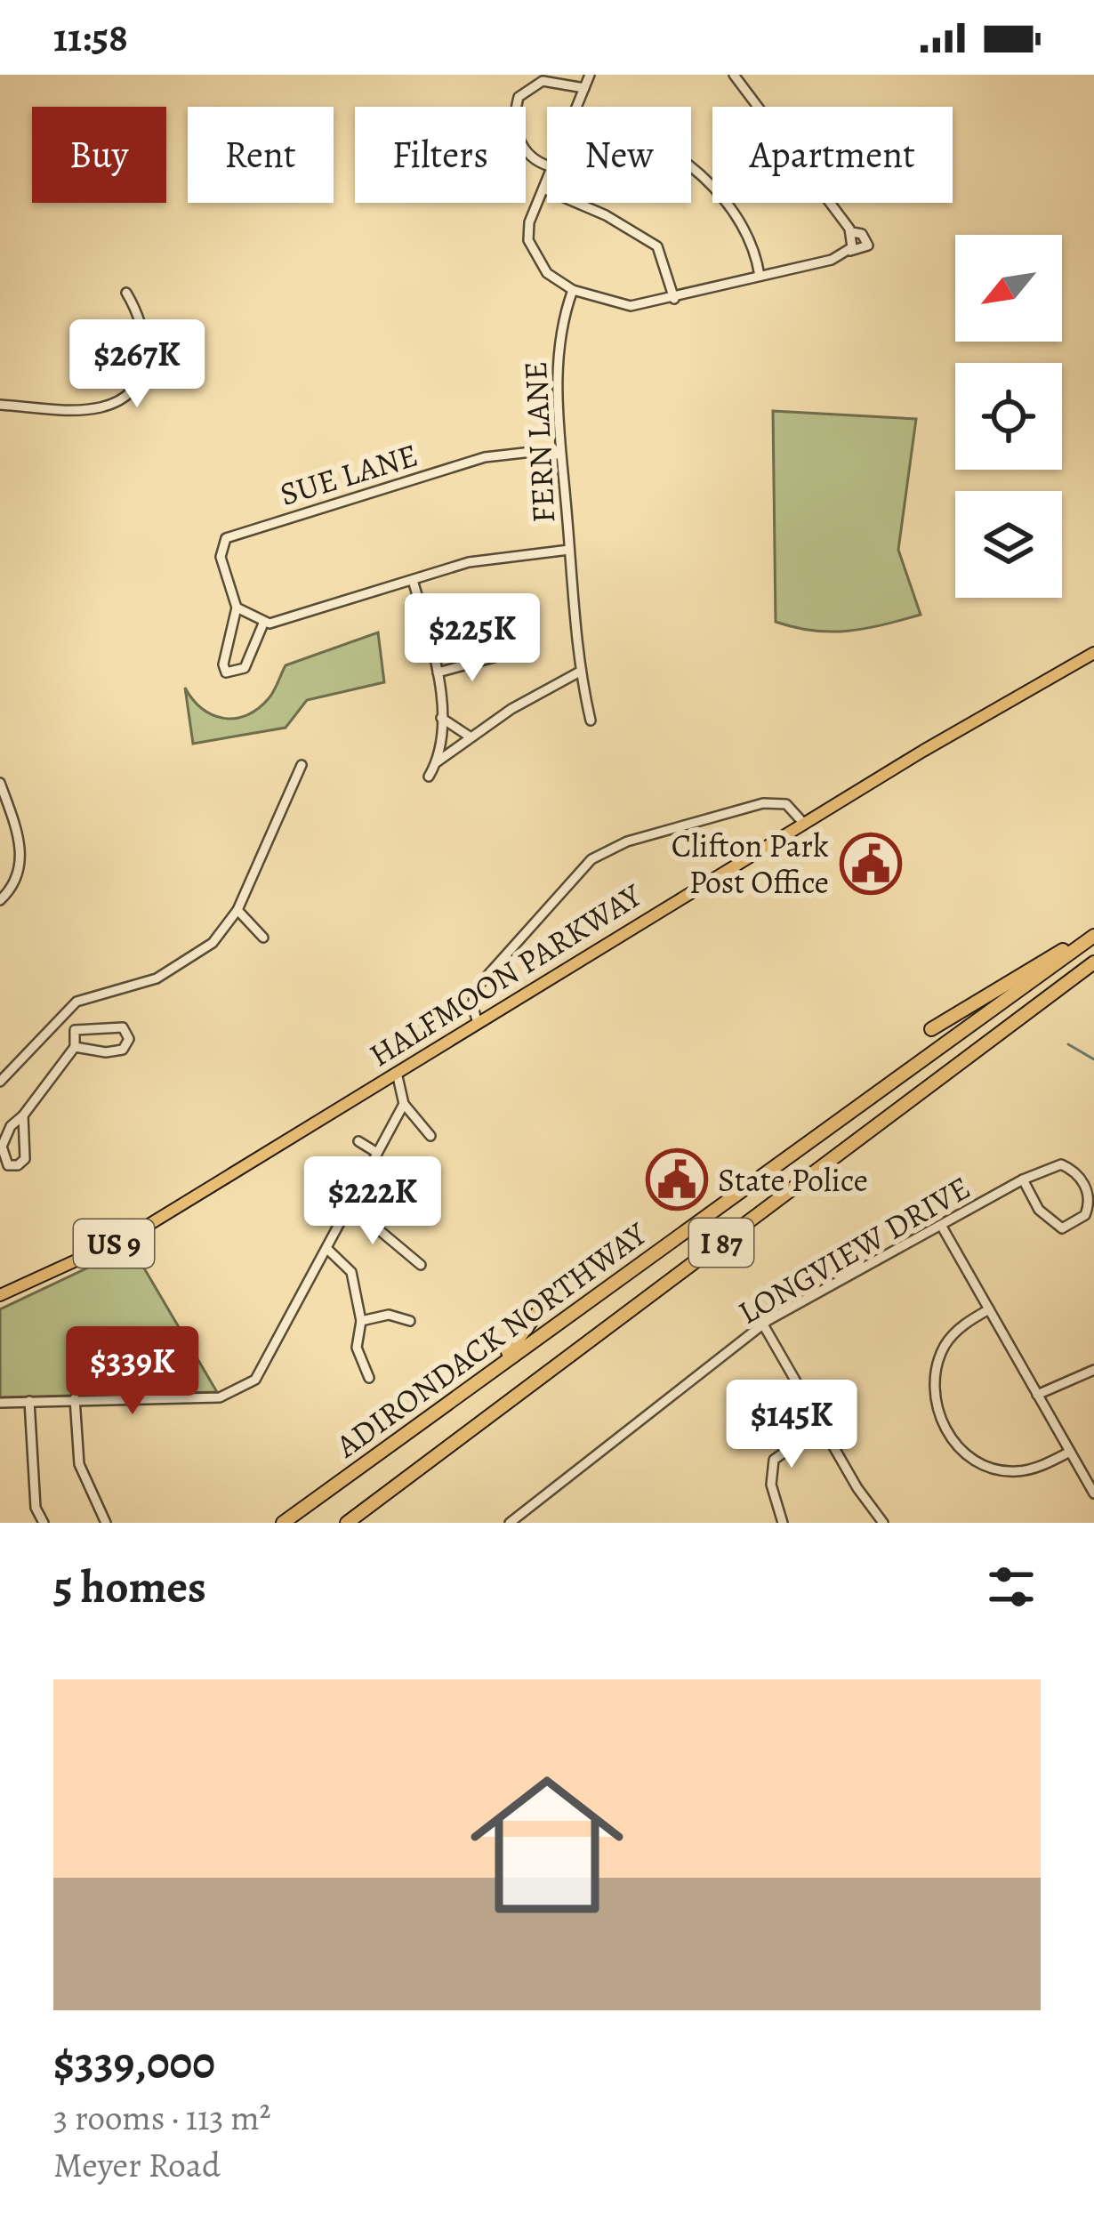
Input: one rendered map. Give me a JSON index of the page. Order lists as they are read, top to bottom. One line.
{"streets":{"highway":["I 87","ADIRONDACK NORTHWAY"],"main road":["HALFMOON PARKWAY","US 9"],"street":["FERN LANE","SUE LANE","LONGVIEW DRIVE"]},"crossings":[["FERN LANE","SUE LANE"]],"places":{"public building":["Clifton Park Post Office","State Police"]},"north":"bottom left","page":{"status":"11:58","chip":["Buy","Rent","Filters","New","Apartment"],"price":["$267K","$225K","$222K","$339K","$145K"],"heading":"5 homes","list":[{"name":"$339,000","note":"3 rooms · 113 m² · Meyer Road"}]}}
